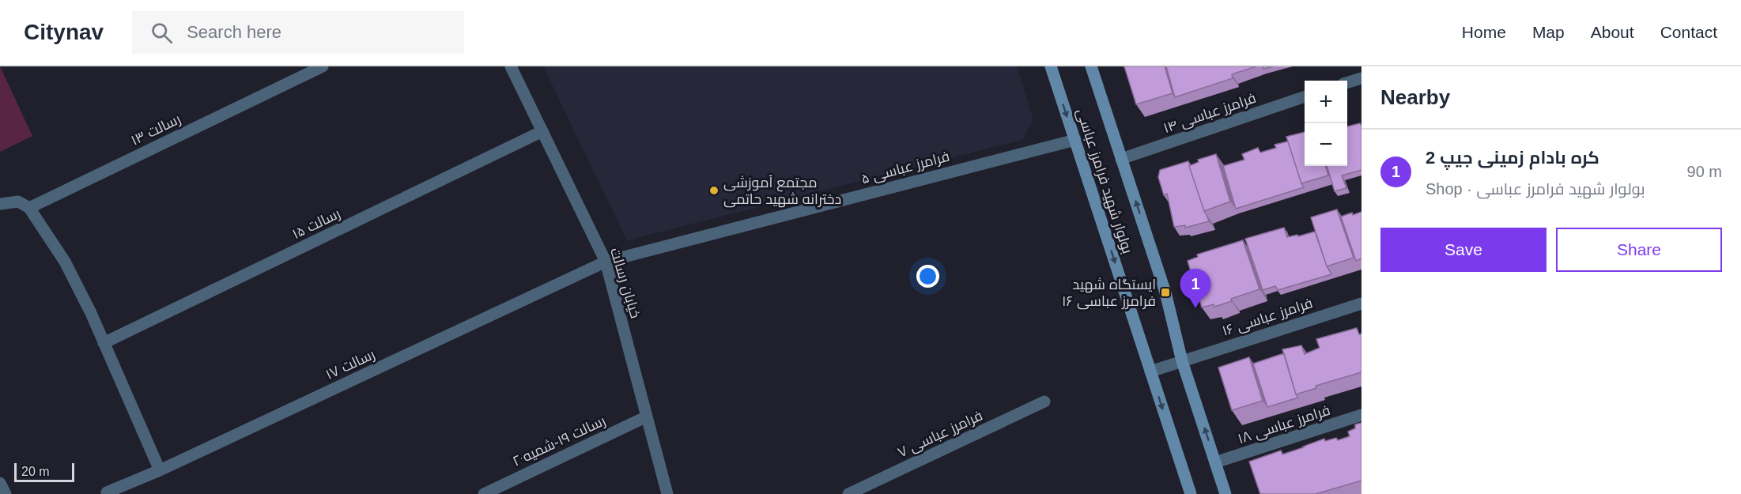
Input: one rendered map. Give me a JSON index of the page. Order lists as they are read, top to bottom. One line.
{"streets":{"main road":["بولوار شهید فرامرز عباسی"],"street":["فرامرز عباسی ۱۴","رسالت ۱۳","فرامرز عباسی ۵","رسالت ۱۵","خیابان رسالت","فرامرز عباسی ۱۶","رسالت ۱۷","فرامرز عباسی ۱۸","فرامرز عباسی ۷","رسالت ۱۹-شمیه۲۰"]},"crossings":[["فرامرز عباسی ۱۴","بولوار شهید فرامرز عباسی"],["فرامرز عباسی ۵","بولوار شهید فرامرز عباسی"],["فرامرز عباسی ۵","خیابان رسالت"],["فرامرز عباسی ۵","رسالت ۱۷"],["بولوار شهید فرامرز عباسی","فرامرز عباسی ۱۶"],["بولوار شهید فرامرز عباسی","فرامرز عباسی ۱۸"],["رسالت ۱۵","خیابان رسالت"],["خیابان رسالت","رسالت ۱۷"],["خیابان رسالت","رسالت ۱۹-شمیه۲۰"]],"places":{"other":["مجتمع آموزشی دخترانه شهید حاتمی"],"transit":["ایستگاه شهید فرامرز عباسی ۱۶"]},"scale_bar":"20 m","page":{"header":"Citynav","search":"Search here","nav":["Home","Map","About","Contact"],"heading":"Nearby","map_buttons":["+","−"],"list":[{"mark":"1","name":"کره بادام زمینی جیپ 2","note":"Shop · بولوار شهید فرامرز عباسی","value":"90 m"}],"buttons":["Save","Share"],"pins":"1","scale":"20 m"}}
